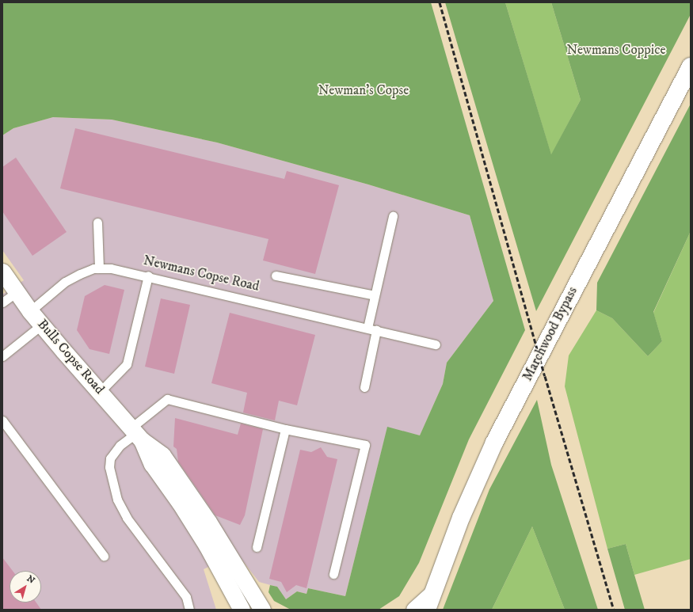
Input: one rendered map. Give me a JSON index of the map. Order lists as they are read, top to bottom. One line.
{"streets":{"main road":["Marchwood Bypass"],"street":["Bulls Copse Road"],"lane":["Newmans Copse Road"]},"crossings":[["Newmans Copse Road","Bulls Copse Road"]],"parks":["Newmans Coppice","Newman's Copse"],"north":"top right"}
